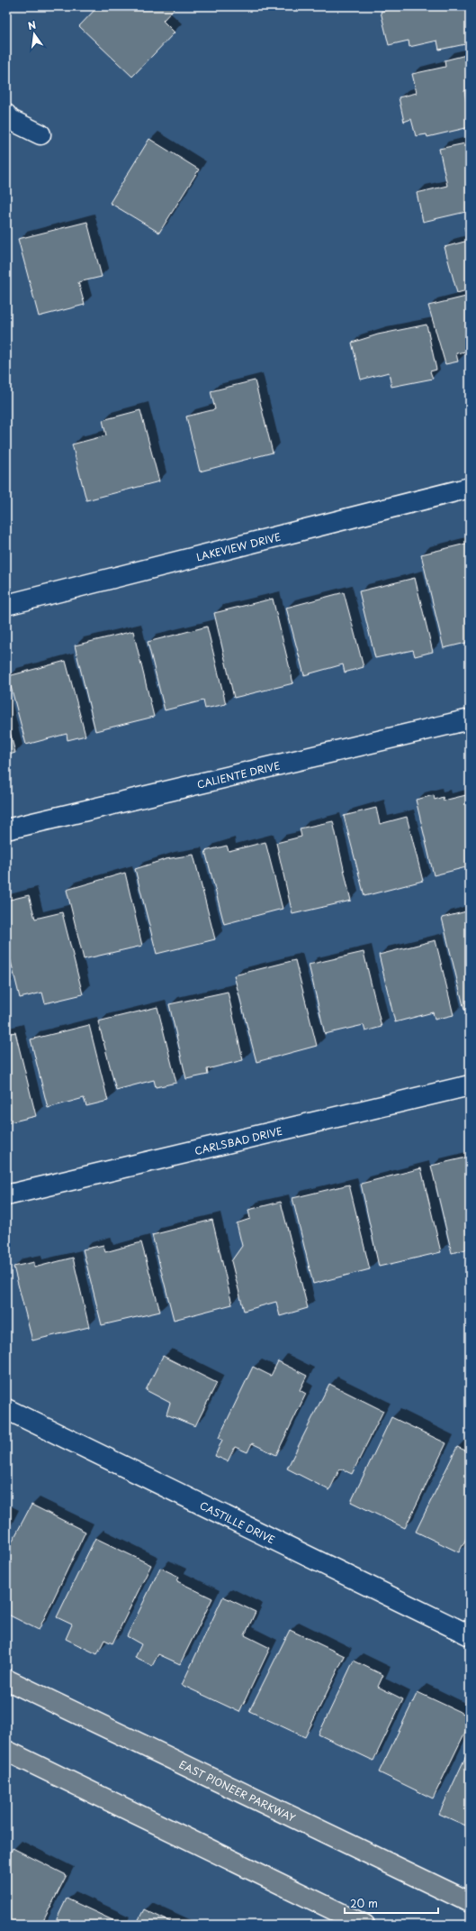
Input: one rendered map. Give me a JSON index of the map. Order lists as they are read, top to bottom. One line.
{"streets":{"main road":["EAST PIONEER PARKWAY"],"street":["LAKEVIEW DRIVE","CALIENTE DRIVE","CARLSBAD DRIVE","CASTILLE DRIVE"]},"scale_bar":"20 m","north":"top"}
